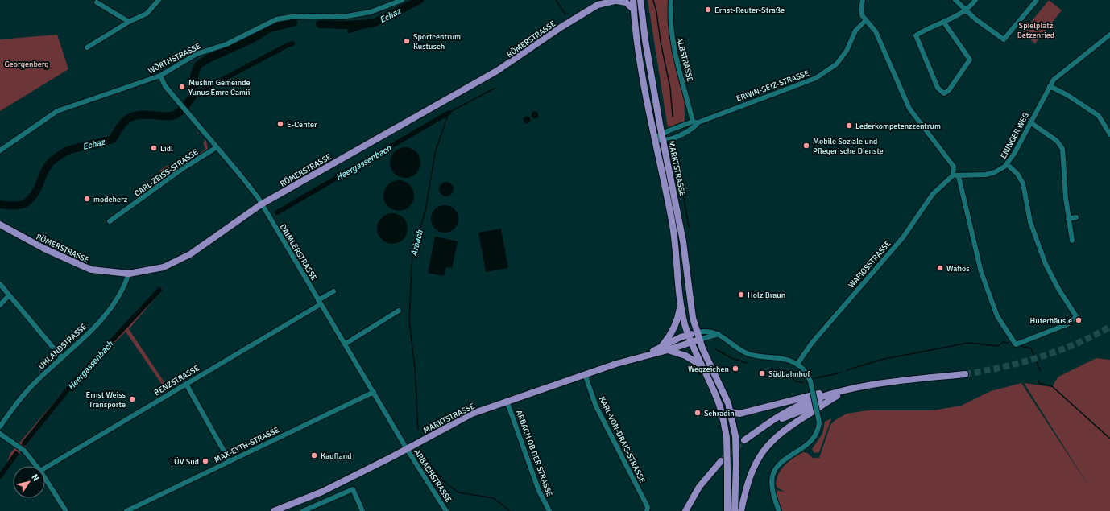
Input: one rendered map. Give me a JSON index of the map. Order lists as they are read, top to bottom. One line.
{"streets":{"main road":["RÖMERSTRASSE","MARKTSTRASSE"],"street":["WÖRTHSTRASSE","ALBSTRASSE","ERWIN-SEIZ-STRASSE","ENINGER WEG","CARL-ZEISS-STRASSE","DAIMLERSTRASSE","WAFIOSSTRASSE","UHLANDSTRASSE","BENZSTRASSE","KARL-VON-DRAIS-STRASSE","MAX-EYTH-STRASSE","ARBACH OB DER STRASSE","ARBACHSTRASSE"]},"crossings":[["RÖMERSTRASSE","DAIMLERSTRASSE"],["RÖMERSTRASSE","UHLANDSTRASSE"],["WÖRTHSTRASSE","DAIMLERSTRASSE"],["ALBSTRASSE","ERWIN-SEIZ-STRASSE"],["ERWIN-SEIZ-STRASSE","MARKTSTRASSE"],["ENINGER WEG","WAFIOSSTRASSE"],["MARKTSTRASSE","DAIMLERSTRASSE"],["MARKTSTRASSE","KARL-VON-DRAIS-STRASSE"],["MARKTSTRASSE","ARBACH OB DER STRASSE"],["MARKTSTRASSE","ARBACHSTRASSE"],["CARL-ZEISS-STRASSE","DAIMLERSTRASSE"],["DAIMLERSTRASSE","BENZSTRASSE"],["DAIMLERSTRASSE","MAX-EYTH-STRASSE"],["DAIMLERSTRASSE","ARBACHSTRASSE"]],"water":["Echaz","Heergassenbach","Arbach"],"parks":["Spielplatz Betzenried","Georgenberg"],"places":["Ernst-Reuter-Straße","Sportcentrum Kustusch","Muslim Gemeinde Yunus Emre Camii","E-Center","Lederkompetenzzentrum","Mobile Soziale und Pflegerische Dienste","Lidl","modeherz","Wafios","Holz Braun","Huterhäusle","Wegzeichen","Südbahnhof","Ernst Weiss Transporte","Schradin","Kaufland","TÜV Süd"],"north":"top right"}
